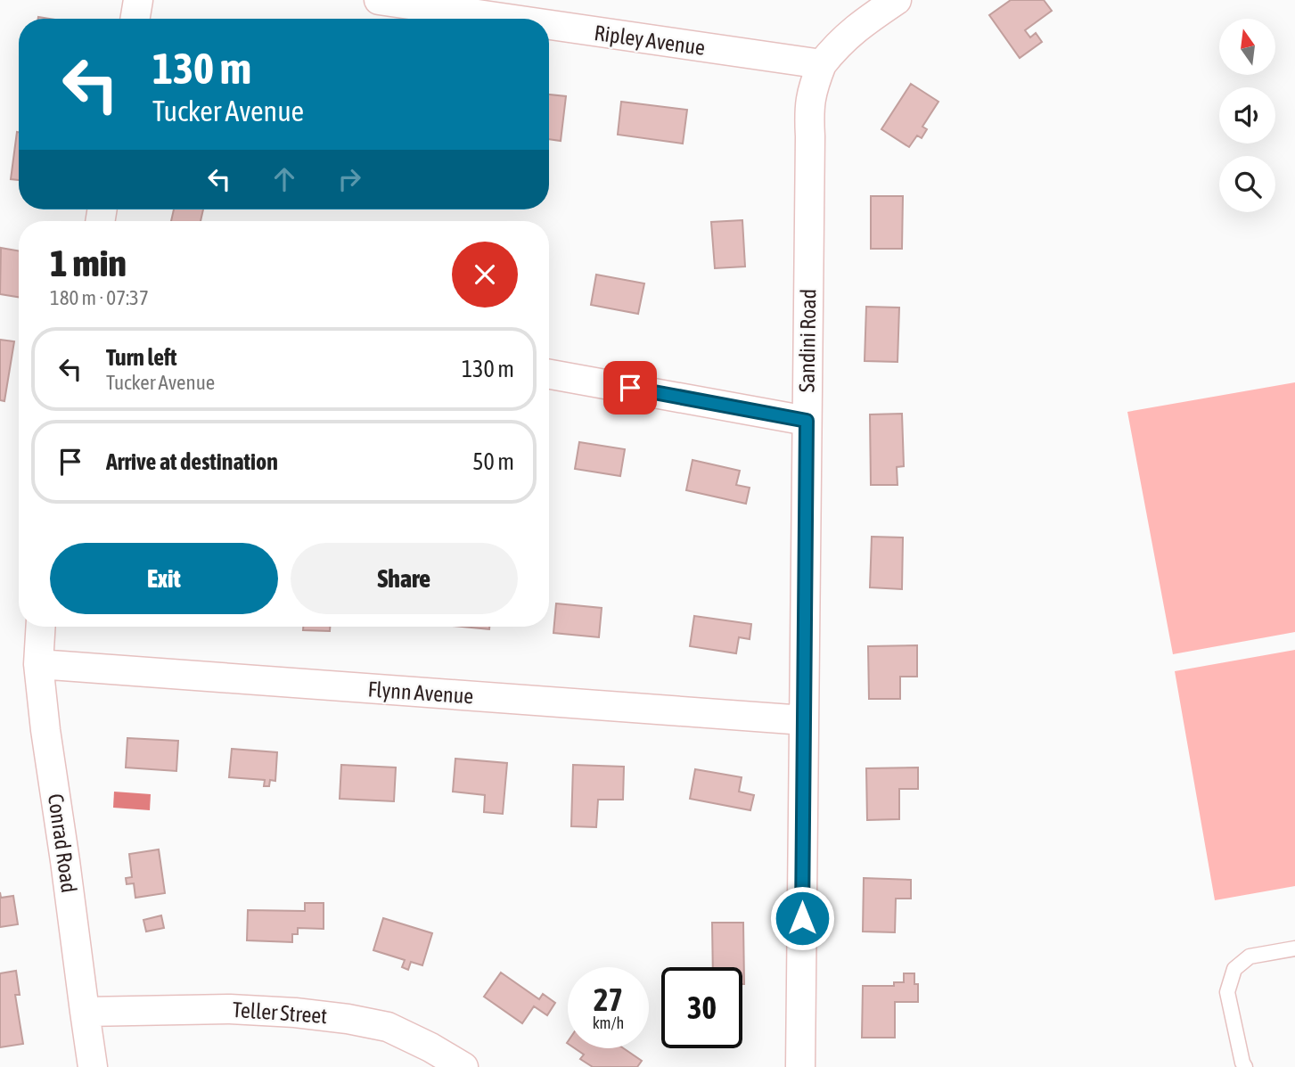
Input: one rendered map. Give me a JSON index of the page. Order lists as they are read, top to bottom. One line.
{"streets":{"street":["Ripley Avenue","Sandini Road","Flynn Avenue","Conrad Road","Teller Street"]},"crossings":[["Ripley Avenue","Sandini Road"],["Sandini Road","Flynn Avenue"],["Flynn Avenue","Conrad Road"],["Conrad Road","Teller Street"]],"north":"top","page":{"turn":["130 m","Tucker Avenue"],"heading":["1 min","180 m · 07:37"],"list":[{"name":"Turn left","note":"Tucker Avenue","value":"130 m"},{"name":"Arrive at destination","value":"50 m"}],"buttons":["Exit","Share"],"speed":"27 km/h","limit":"30"}}
